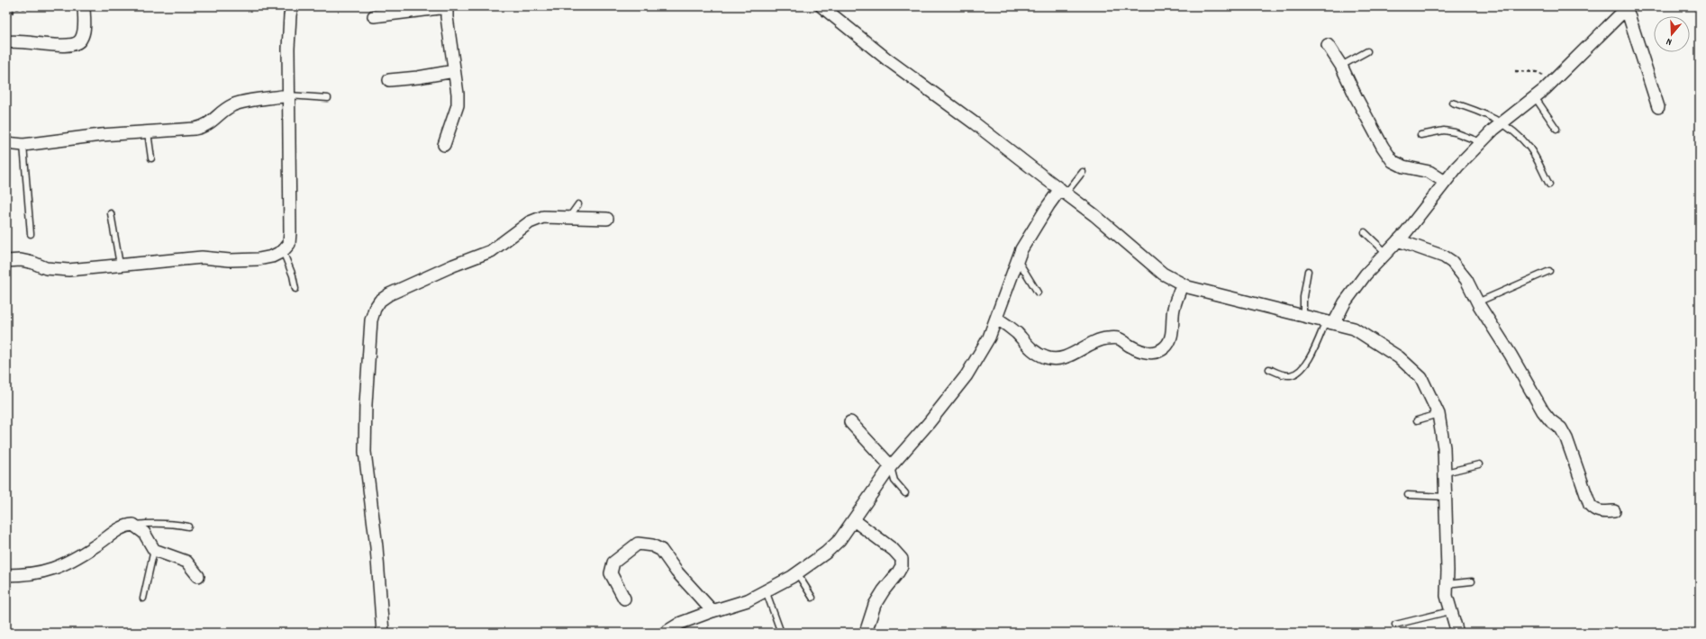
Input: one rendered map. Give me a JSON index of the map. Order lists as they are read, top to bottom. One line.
{"north":"bottom"}
